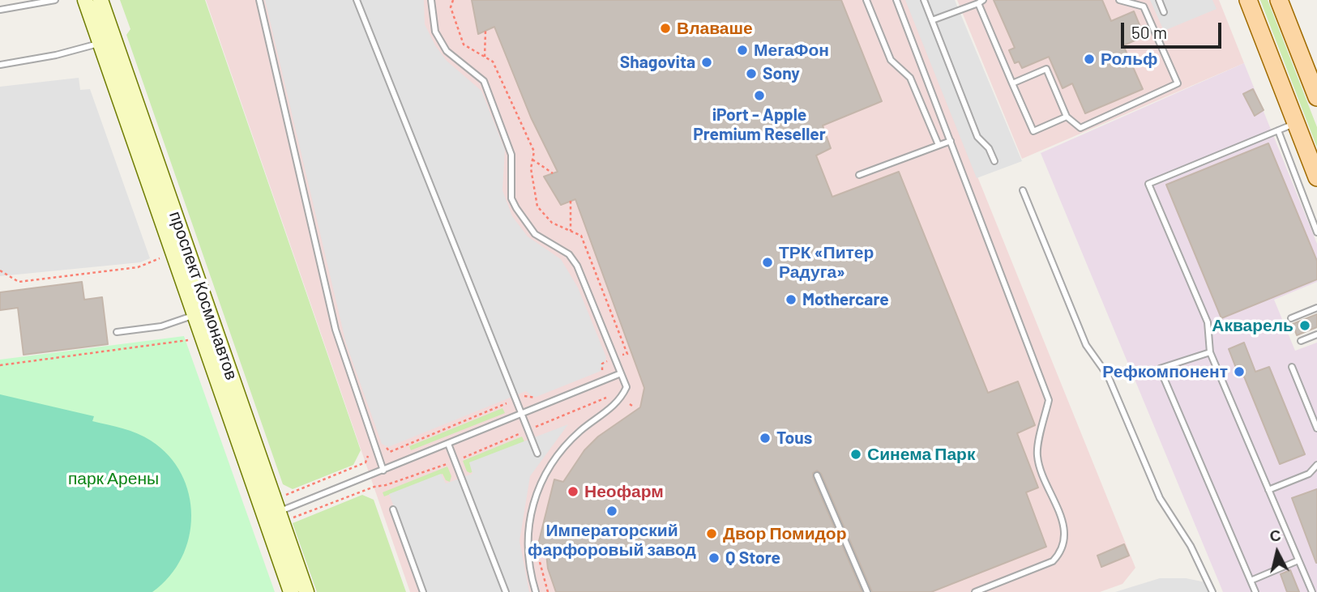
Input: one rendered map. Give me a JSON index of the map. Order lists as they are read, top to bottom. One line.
{"streets":{"street":["проспект Космонавтов"]},"parks":["парк Арены"],"places":["Влаваше","МегаФон","Рольф","Shagovita","Sony","iPort - Apple Premium Reseller","ТРК «Питер Радуга»","Mothercare","Акварель","Рефкомпонент","Tous","Синема Парк","Неофарм","Императорский фарфоровый завод","Двор Помидор","Q Store"],"scale_bar":"50 m","north":"top"}
